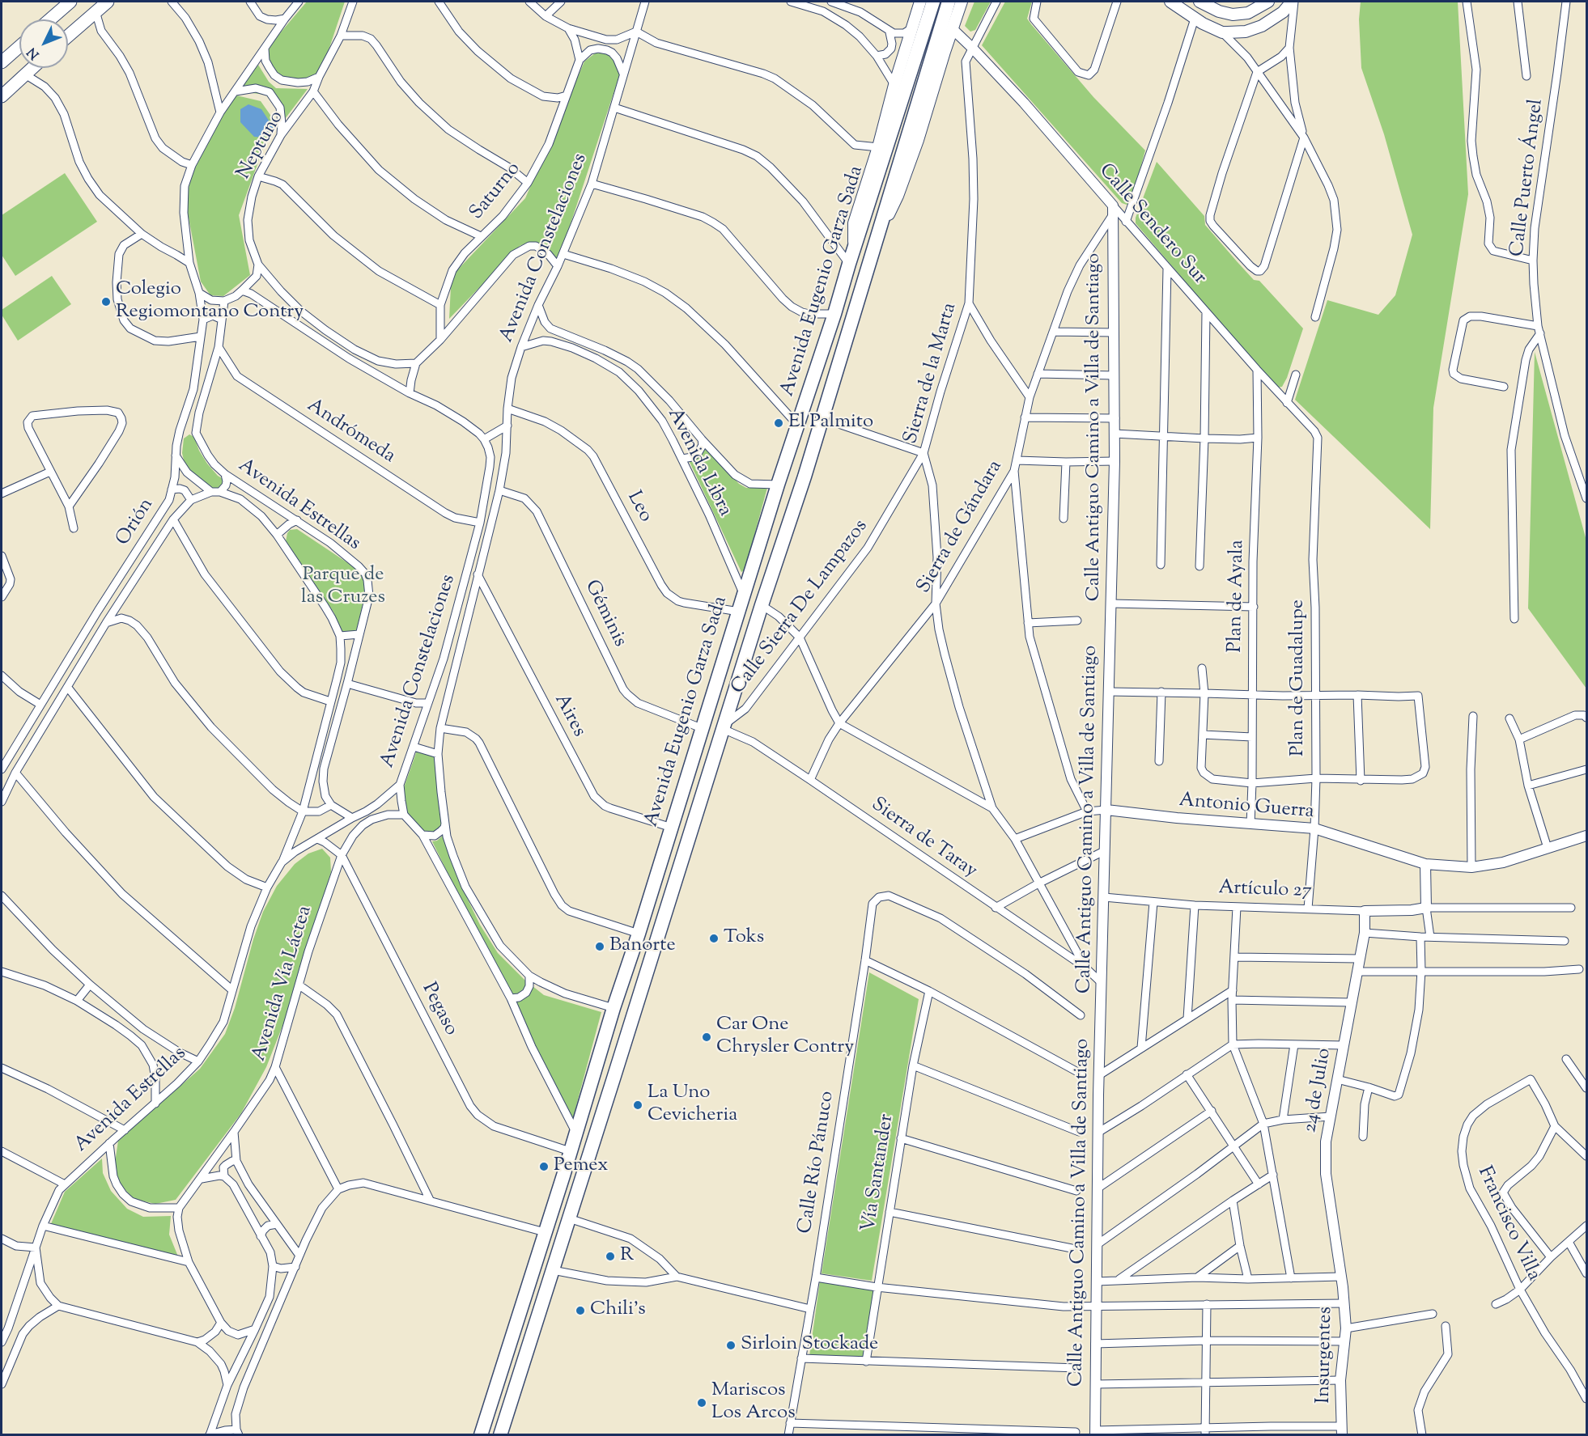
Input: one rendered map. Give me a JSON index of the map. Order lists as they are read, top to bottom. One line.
{"streets":{"highway":["Avenida Eugenio Garza Sada"],"street":["Neptuno","Calle Puerto Ángel","Saturno","Calle Sendero Sur","Avenida Constelaciones","Sierra de la Marta","Calle Antiguo Camino a Villa de Santiago","Andrómeda","Avenida Libra","Avenida Estrellas","Leo","Orión","Sierra de Gándara","Plan de Ayala","Calle Sierra De Lampazos","Géminis","Plan de Guadalupe","Aires","Antonio Guerra","Sierra de Taray","Artículo 27","Avenida Vía Láctea","Pegaso","24 de Julio","Calle Río Pánuco","Vía Santander","Francisco Villa","Insurgentes"]},"crossings":[["Calle Sendero Sur","Sierra de la Marta"],["Calle Sendero Sur","Calle Antiguo Camino a Villa de Santiago"],["Calle Sendero Sur","Sierra de Gándara"],["Calle Sendero Sur","Plan de Ayala"],["Calle Sendero Sur","Plan de Guadalupe"],["Avenida Constelaciones","Avenida Eugenio Garza Sada"],["Avenida Constelaciones","Andrómeda"],["Avenida Constelaciones","Avenida Libra"],["Avenida Constelaciones","Leo"],["Avenida Constelaciones","Géminis"],["Avenida Constelaciones","Aires"],["Avenida Constelaciones","Avenida Vía Láctea"],["Avenida Eugenio Garza Sada","Avenida Libra"],["Avenida Eugenio Garza Sada","Leo"],["Avenida Eugenio Garza Sada","Calle Sierra De Lampazos"],["Avenida Eugenio Garza Sada","Géminis"],["Avenida Eugenio Garza Sada","Aires"],["Avenida Eugenio Garza Sada","Sierra de Taray"],["Avenida Eugenio Garza Sada","Pegaso"],["Sierra de la Marta","Sierra de Gándara"],["Sierra de la Marta","Calle Sierra De Lampazos"],["Sierra de la Marta","Antonio Guerra"],["Sierra de la Marta","Sierra de Taray"],["Calle Antiguo Camino a Villa de Santiago","Sierra de Gándara"],["Calle Antiguo Camino a Villa de Santiago","Antonio Guerra"],["Calle Antiguo Camino a Villa de Santiago","Sierra de Taray"],["Calle Antiguo Camino a Villa de Santiago","Artículo 27"],["Avenida Estrellas","Orión"],["Avenida Estrellas","Pegaso"],["Sierra de Gándara","Sierra de Taray"],["Plan de Ayala","Antonio Guerra"],["Calle Sierra De Lampazos","Sierra de Taray"],["Plan de Guadalupe","Antonio Guerra"],["Plan de Guadalupe","Artículo 27"],["Artículo 27","24 de Julio"],["Avenida Vía Láctea","Pegaso"],["24 de Julio","Insurgentes"]],"parks":["Parque de las Cruzes"],"places":["Colegio Regiomontano Contry","El Palmito","Toks","Banorte","Car One Chrysler Contry","La Uno Cevicheria","Pemex","R","Chili's","Sirloin Stockade","Mariscos Los Arcos"],"north":"bottom left"}
